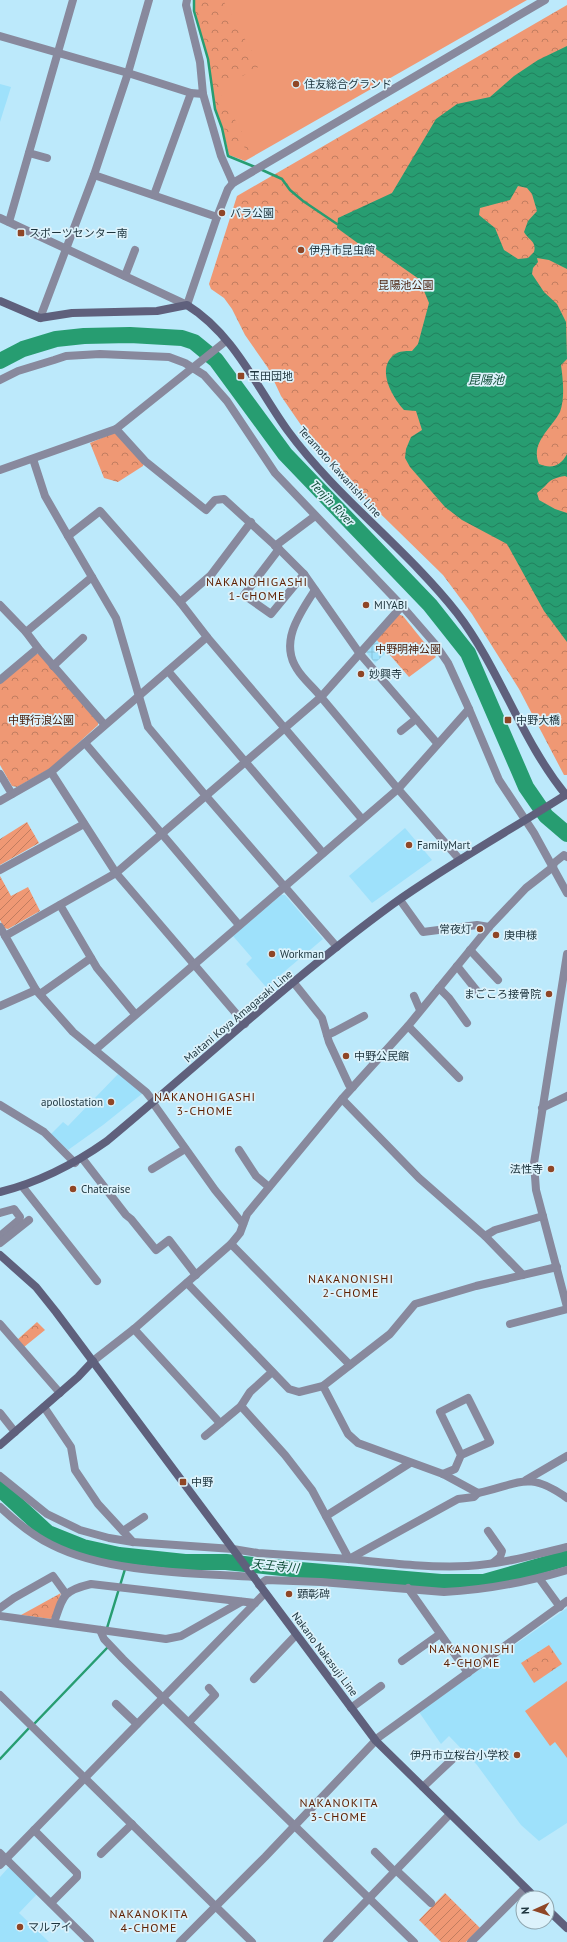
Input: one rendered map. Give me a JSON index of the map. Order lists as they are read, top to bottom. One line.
{"streets":{"main road":["Teramoto Kawanishi Line","Maitani Koya Amagasaki Line","Nakano Nakasuji Line"]},"crossings":[["Teramoto Kawanishi Line","Maitani Koya Amagasaki Line"]],"districts":["NAKANOHIGASHI 1-CHOME","NAKANOHIGASHI 3-CHOME","NAKANONISHI 2-CHOME","NAKANONISHI 4-CHOME","NAKANOKITA 3-CHOME","NAKANOKITA 4-CHOME"],"water":["昆陽池","Tenjin River","天王寺川"],"parks":["昆陽池公園","中野明神公園","中野行浪公園"],"places":{"other":["住友総合グランド","バラ公園","伊丹市昆虫館","MIYABI","妙興寺","FamilyMart","常夜灯","庚申様","Workman","まごころ接骨院","中野公民館","apollostation","法性寺","Chateraise","顕彰碑","伊丹市立桜台小学校","マルアイ"],"transit":["スポーツセンター南","玉田団地","中野大橋","中野"]},"north":"left"}
